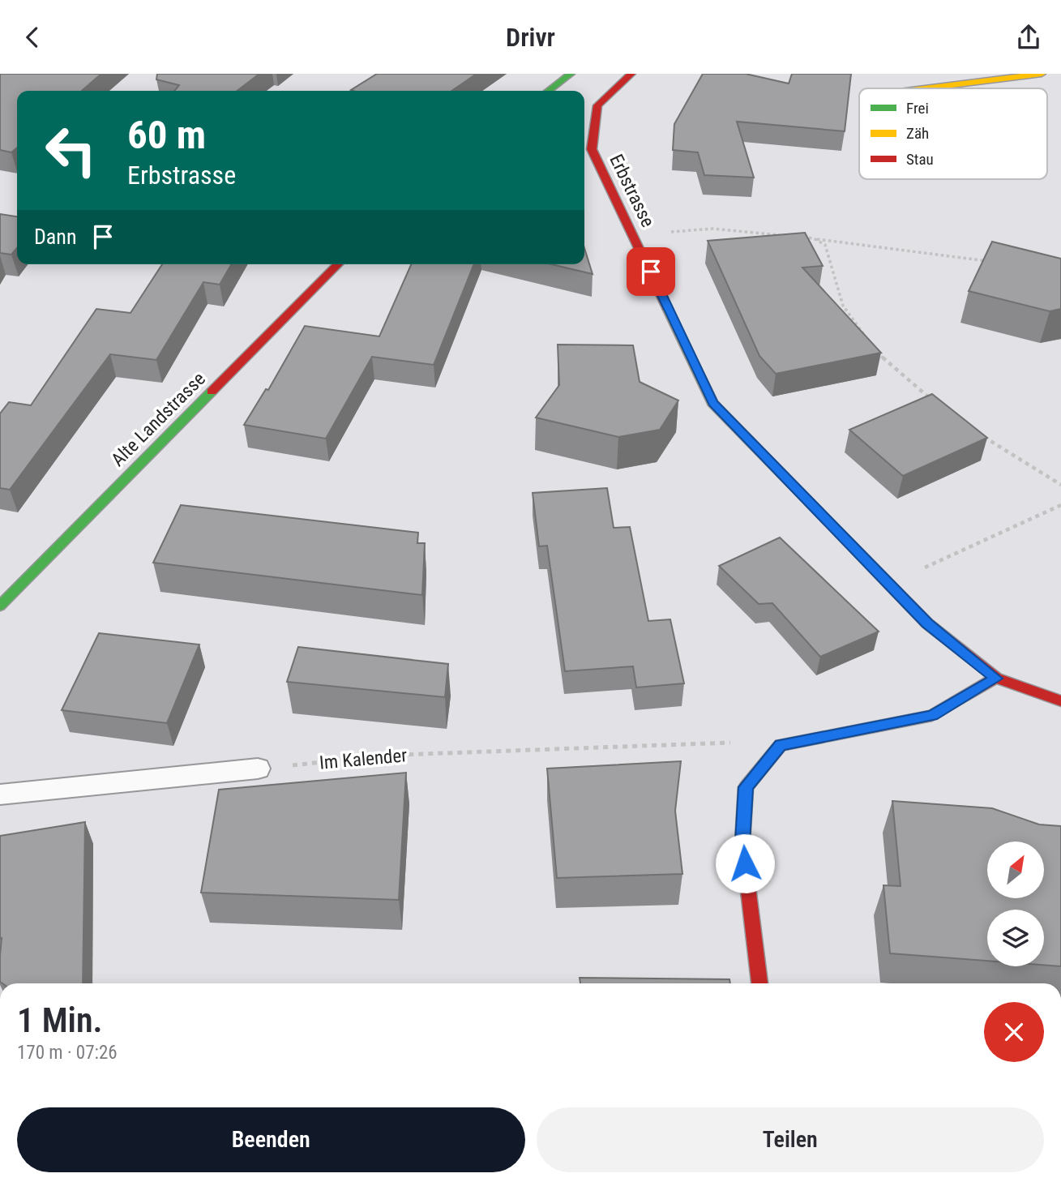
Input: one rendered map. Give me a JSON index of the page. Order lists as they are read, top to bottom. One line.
{"streets":{"street":["Erbstrasse","Alte Landstrasse"],"path":["Im Kalender"]},"legend":["Frei","Zäh","Stau"],"north":"top right","page":{"header":"Drivr","turn":["60 m","Erbstrasse"],"then":"Dann","heading":["1 Min.","170 m · 07:26"],"buttons":["Beenden","Teilen"]}}
